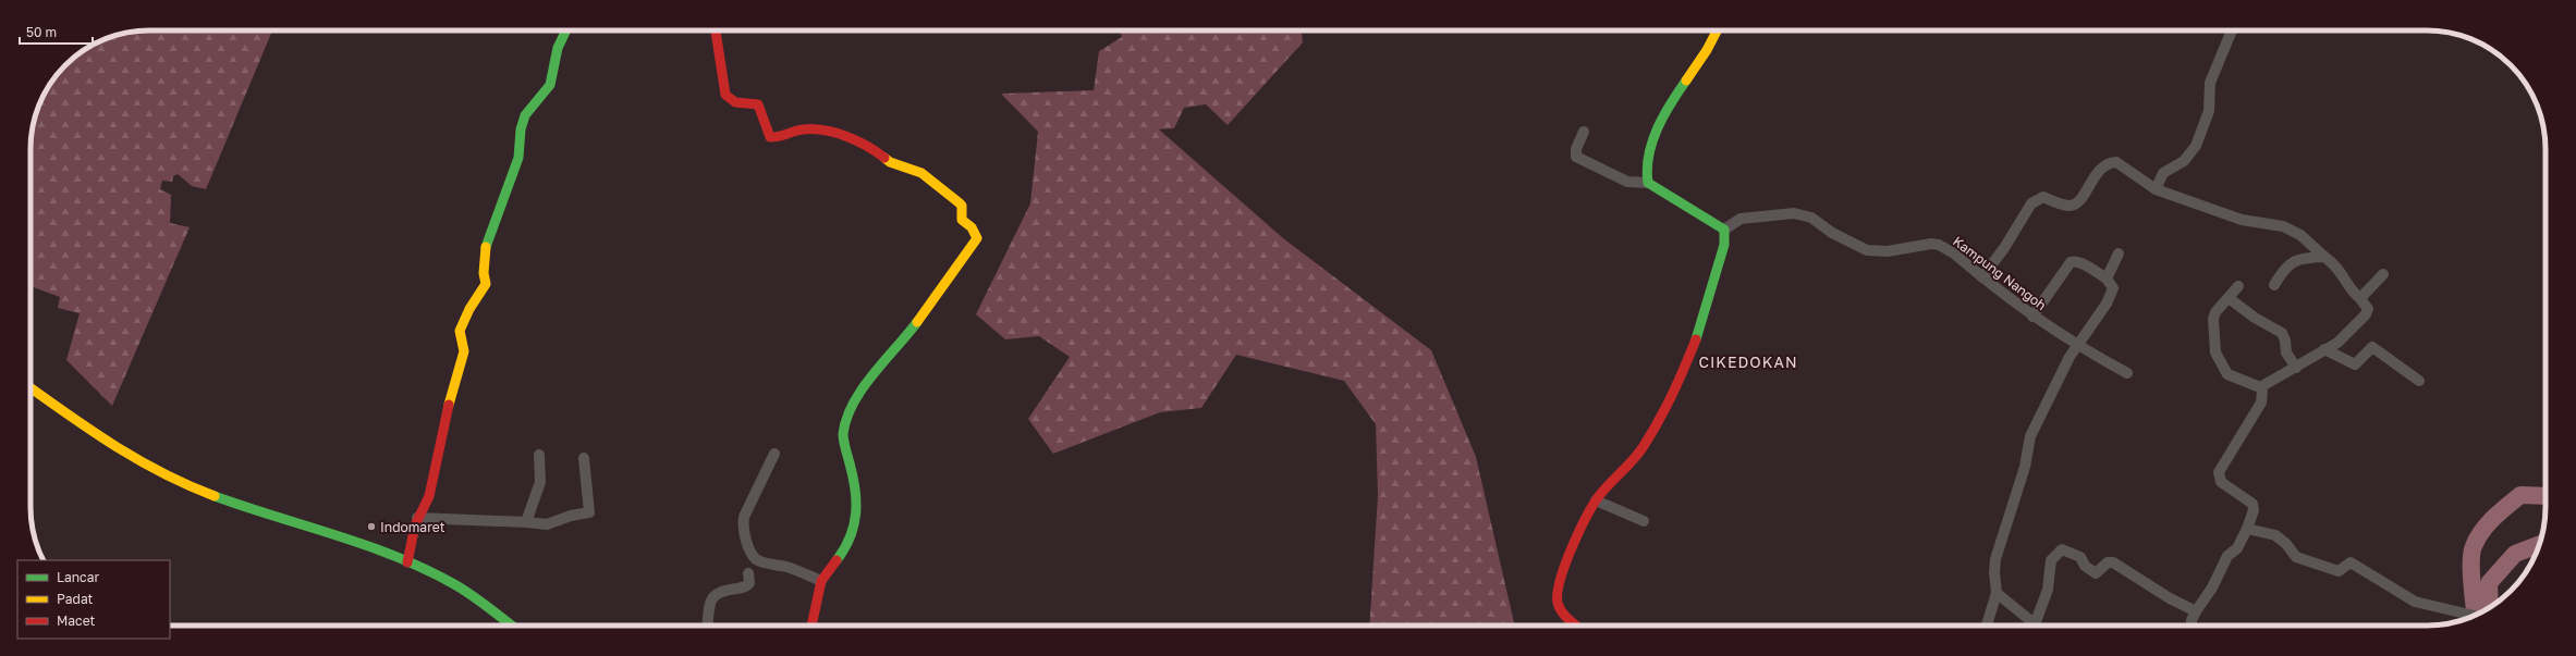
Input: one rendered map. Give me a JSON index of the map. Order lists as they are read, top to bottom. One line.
{"streets":{"street":["Kampung Nangoh"]},"districts":["CIKEDOKAN"],"places":["Indomaret"],"legend":["Lancar","Padat","Macet"],"scale_bar":"50 m"}
